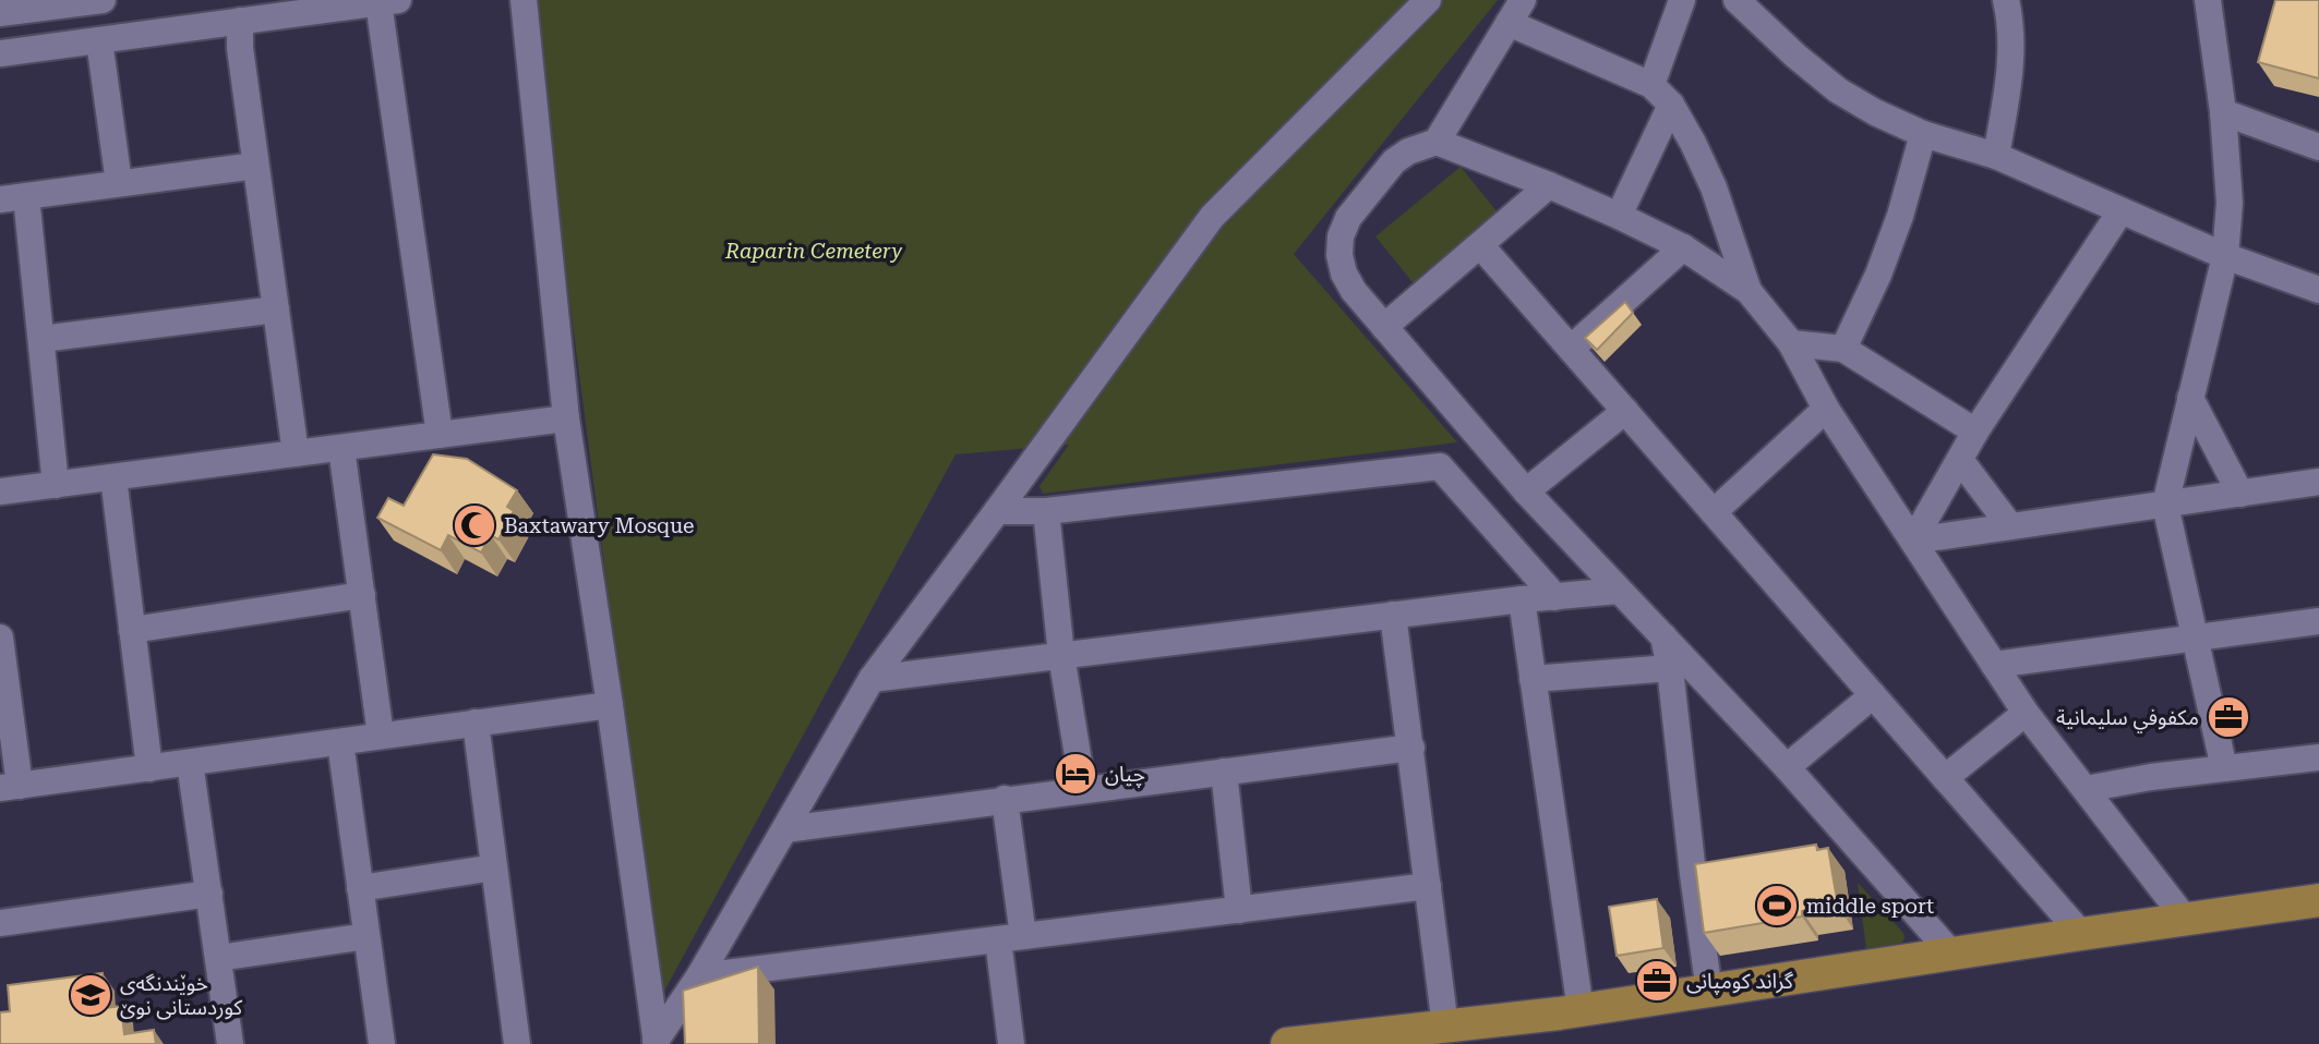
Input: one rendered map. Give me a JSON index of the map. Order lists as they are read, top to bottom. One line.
{"parks":["Raparin Cemetery"],"places":{"mosque":["Baxtawary Mosque"],"office":["مكفوفي سليمانية","گراند كومپانى"],"hotel":["چيان"],"sports":["middle sport"],"school or university":["خوێندنگەی کوردستانی نوێ"]}}
